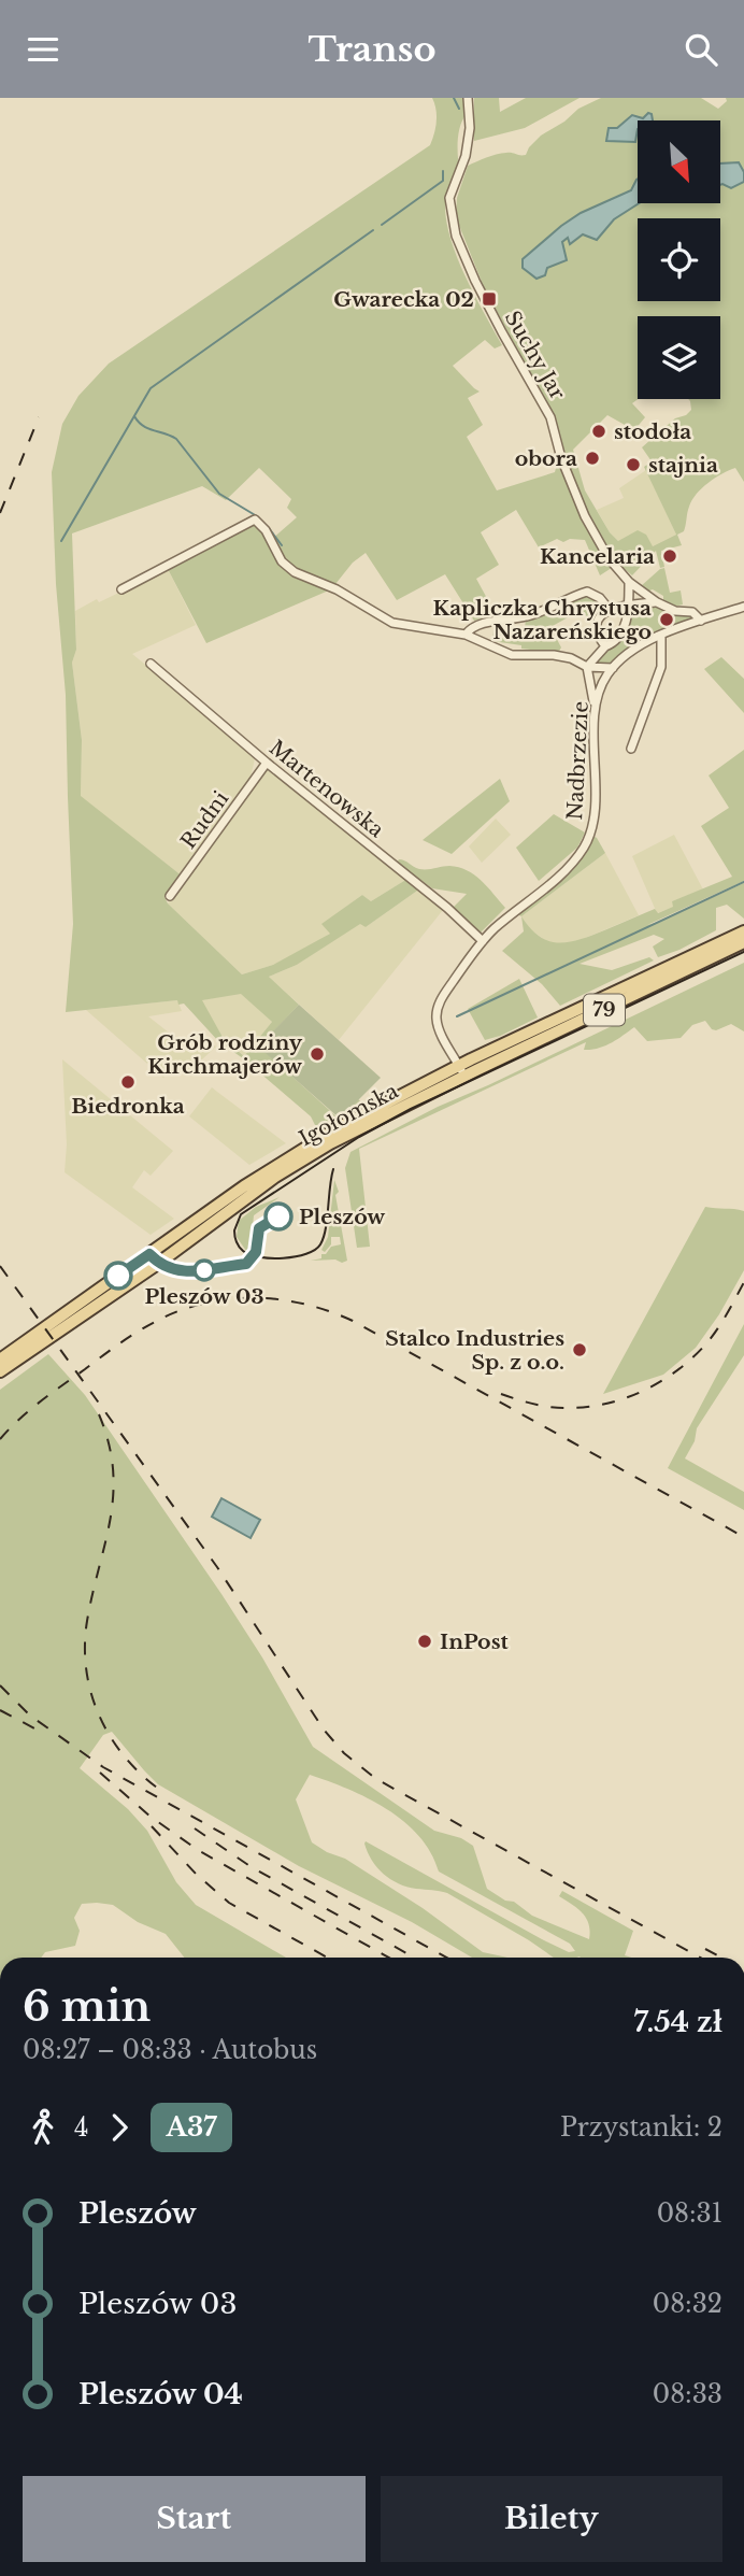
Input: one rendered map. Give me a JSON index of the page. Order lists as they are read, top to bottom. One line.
{"streets":{"main road":["79","Igołomska"],"street":["Suchy Jar","Nadbrzezie","Martenowska","Rudni"]},"crossings":[["Suchy Jar","Nadbrzezie"],["Nadbrzezie","Martenowska"],["Nadbrzezie","Igołomska"],["Martenowska","Rudni"]],"places":{"transit":["Gwarecka 02"],"other":["stodoła","obora","stajnia","Kancelaria","Kapliczka Chrystusa Nazareńskiego","Grób rodziny Kirchmajerów","Biedronka","Pleszów","Pleszów 03","Stalco Industries Sp. z o.o.","InPost"]},"lines":["bus line A37"],"north":"bottom right","page":{"header":"Transo","heading":["6 min","08:27 – 08:33 · Autobus","7.54 zł"],"legs":["4","A37","Przystanki: 2"],"list":[{"name":"Pleszów","value":"08:31"},{"name":"Pleszów 03","value":"08:32"},{"name":"Pleszów 04","value":"08:33"}],"buttons":["Start","Bilety"]}}
